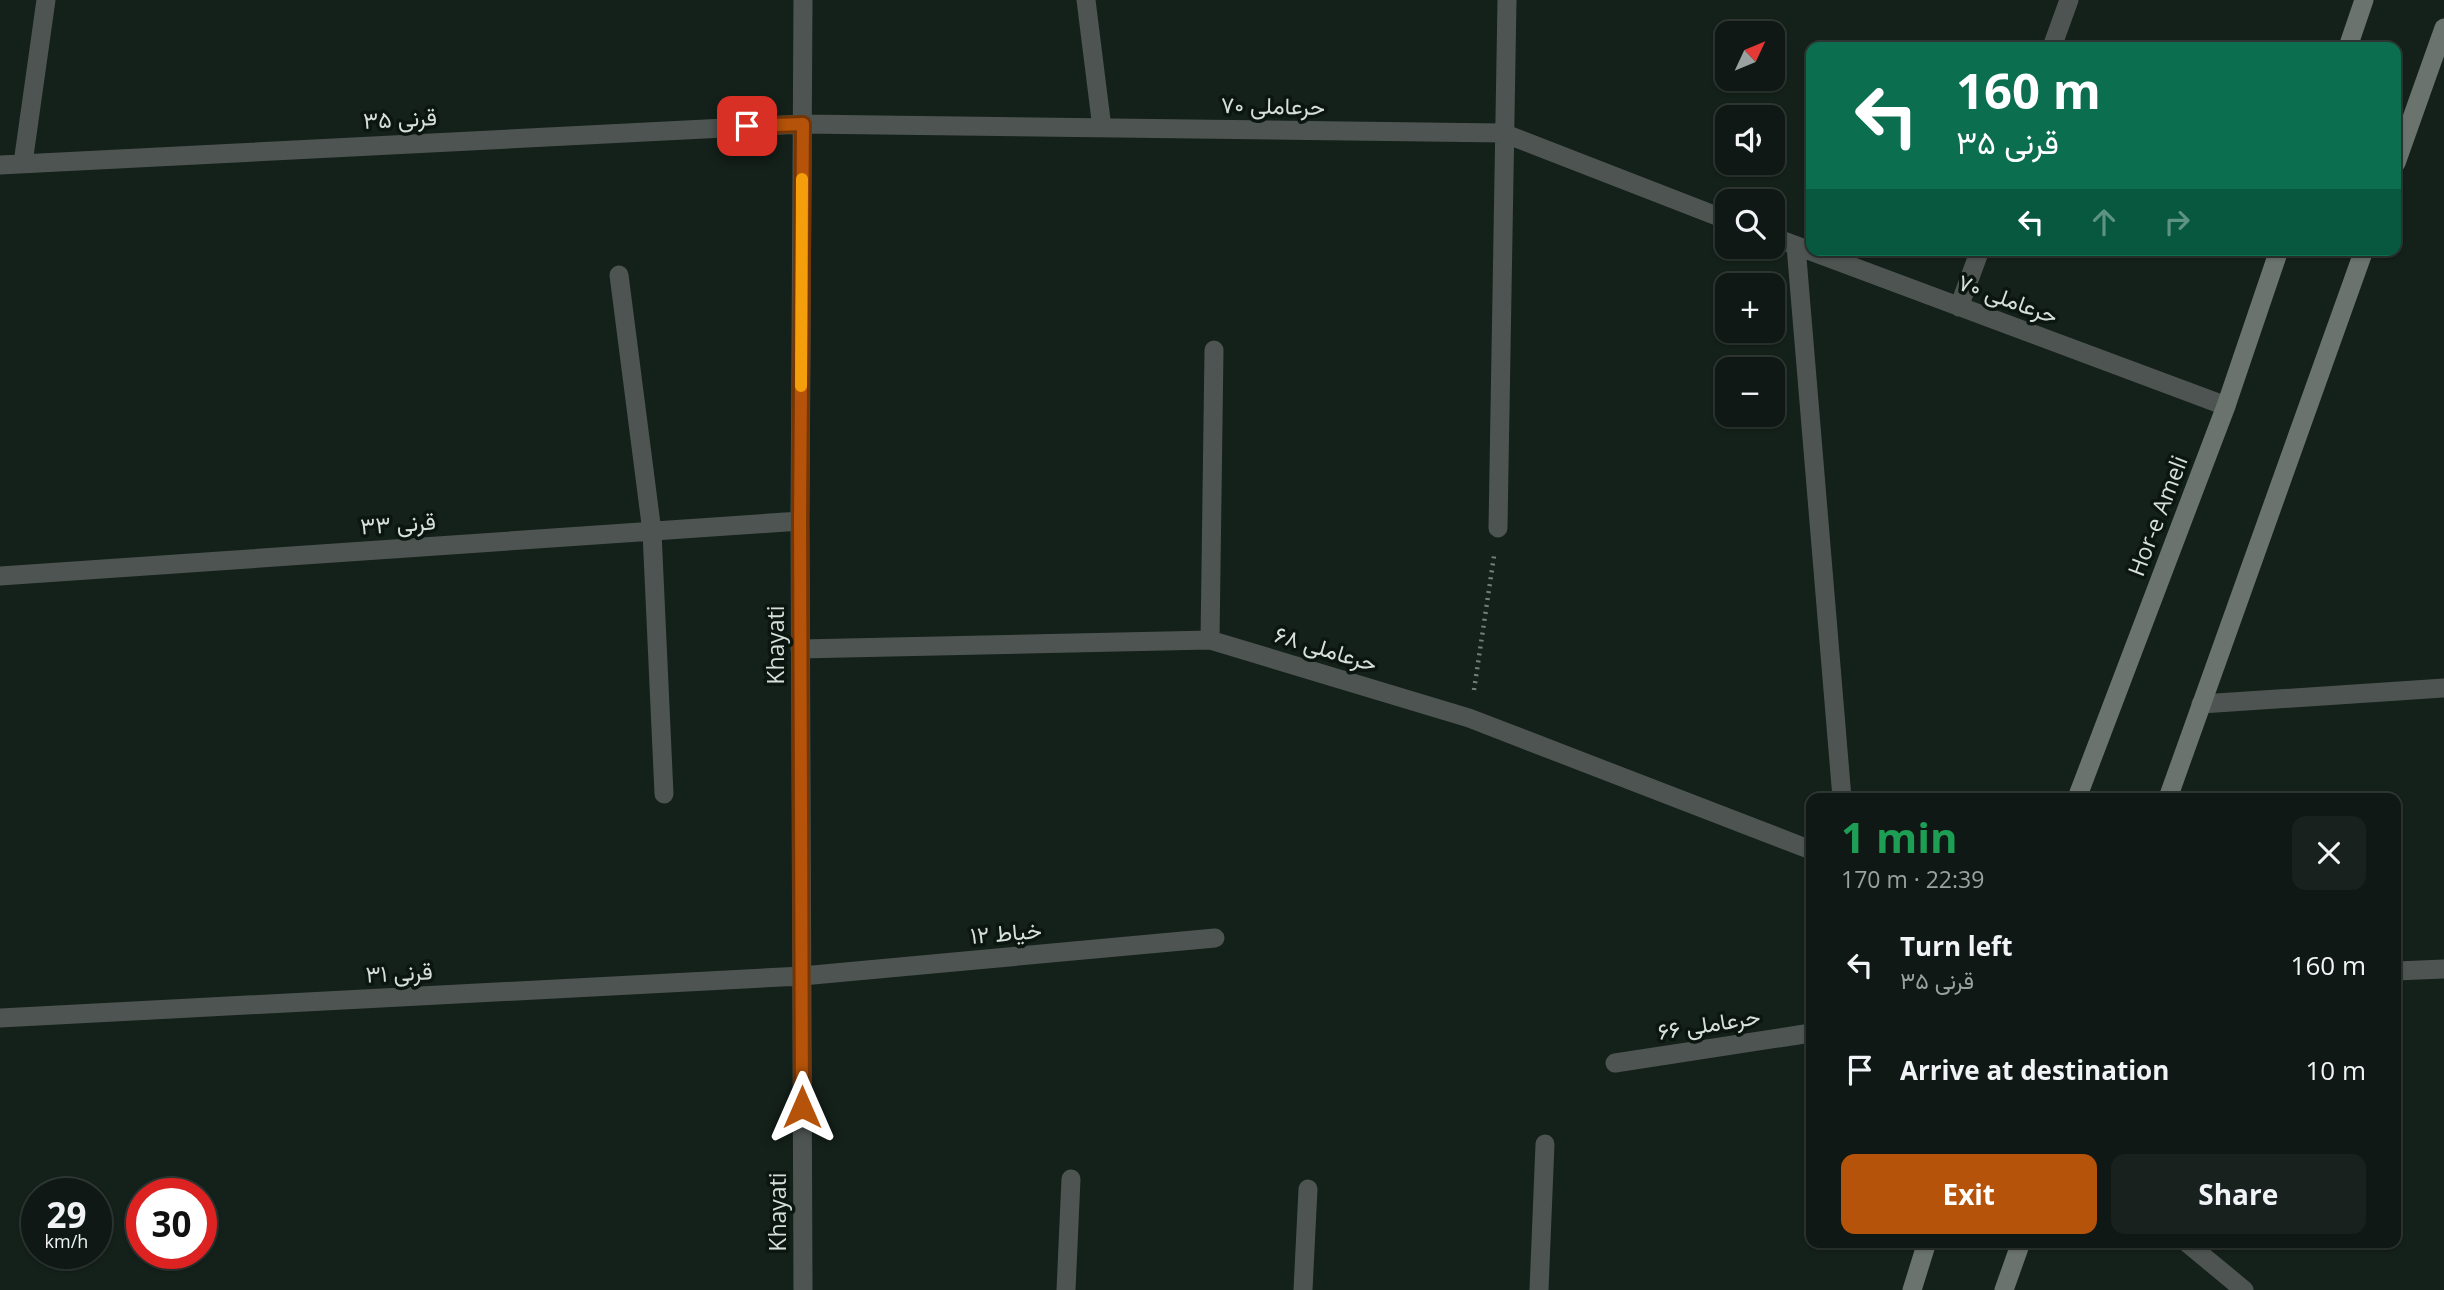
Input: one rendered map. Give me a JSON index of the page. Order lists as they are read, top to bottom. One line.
{"streets":{"main road":["Hor-e Ameli"],"street":["حرعاملی ۷۰","قرنی ۳۵","قرنی ۳۳","Khayati","حرعاملی ۶۸","خیاط ۱۲","قرنی ۳۱","حرعاملی ۶۶"]},"crossings":[["حرعاملی ۷۰","قرنی ۳۵"],["حرعاملی ۷۰","Hor-e Ameli"],["حرعاملی ۷۰","Khayati"],["قرنی ۳۵","Khayati"],["قرنی ۳۳","Khayati"],["Khayati","حرعاملی ۶۸"],["Khayati","خیاط ۱۲"],["Khayati","قرنی ۳۱"],["خیاط ۱۲","قرنی ۳۱"]],"north":"top right","page":{"map_buttons":["+","−"],"turn":["160 m","قرنی ۳۵"],"heading":["1 min","170 m · 22:39"],"list":[{"name":"Turn left","note":"قرنی ۳۵","value":"160 m"},{"name":"Arrive at destination","value":"10 m"}],"buttons":["Exit","Share"],"speed":"29 km/h","limit":"30"}}
